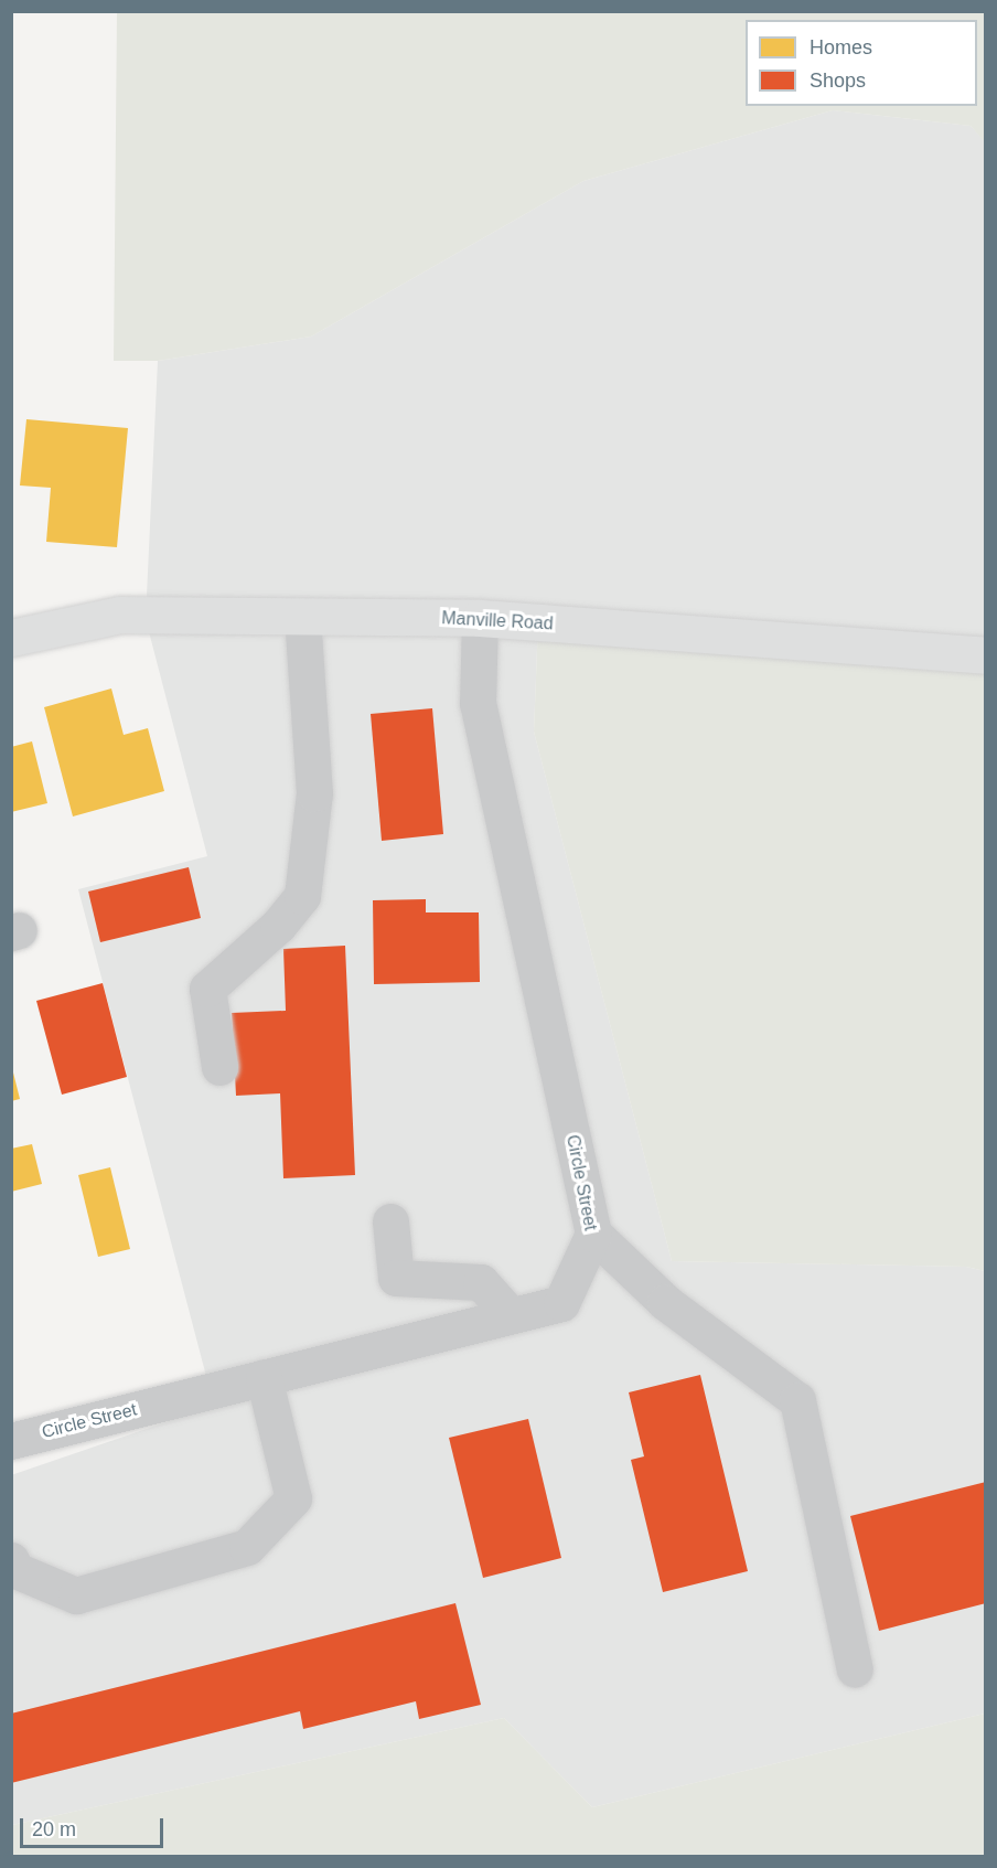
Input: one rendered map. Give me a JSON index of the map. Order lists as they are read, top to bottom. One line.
{"streets":{"main road":["Manville Road"],"street":["Circle Street"]},"crossings":[["Manville Road","Circle Street"]],"legend":["Homes","Shops"],"scale_bar":"20 m"}
